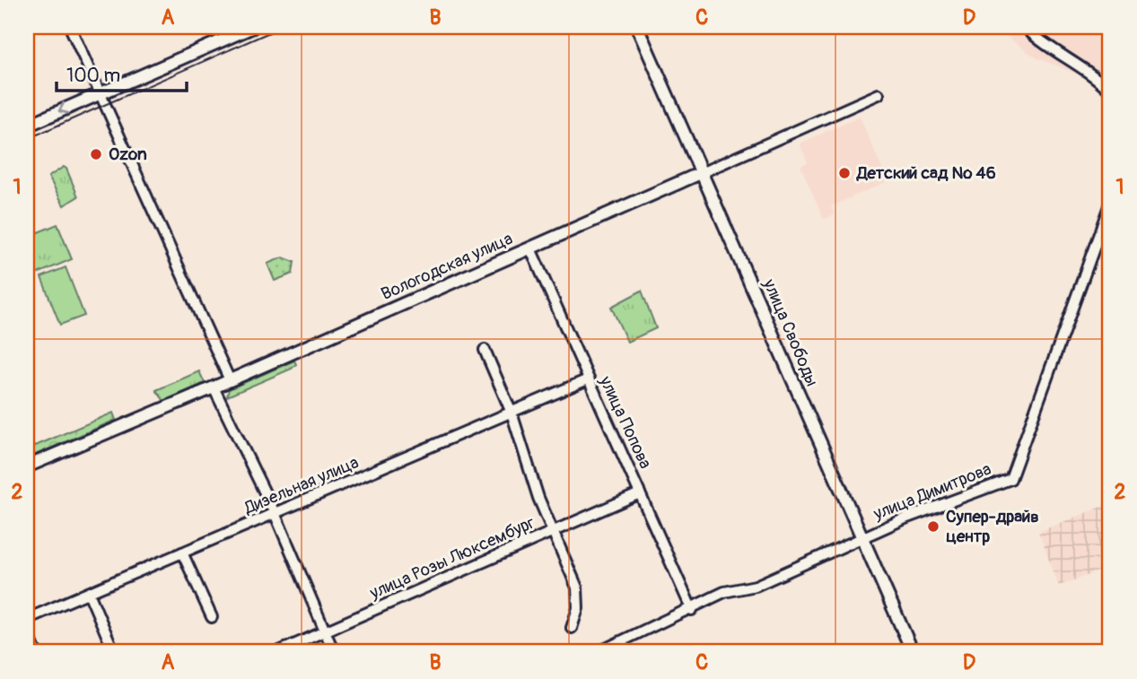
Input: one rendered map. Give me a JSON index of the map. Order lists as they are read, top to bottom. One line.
{"streets":{"main road":["Вологодская улица","улица Свободы"],"street":["улица Попова","Дизельная улица","улица Димитрова","улица Розы Люксембург"]},"crossings":[["Вологодская улица","улица Свободы"],["Вологодская улица","улица Попова"],["улица Свободы","улица Димитрова"],["улица Попова","Дизельная улица"],["улица Попова","улица Димитрова"],["улица Попова","улица Розы Люксембург"]],"places":["Ozon","Детский сад № 46","Супер-драйв центр"],"scale_bar":"100 m","grid":{"columns":["A","B","C","D"],"rows":["1","2"]}}
